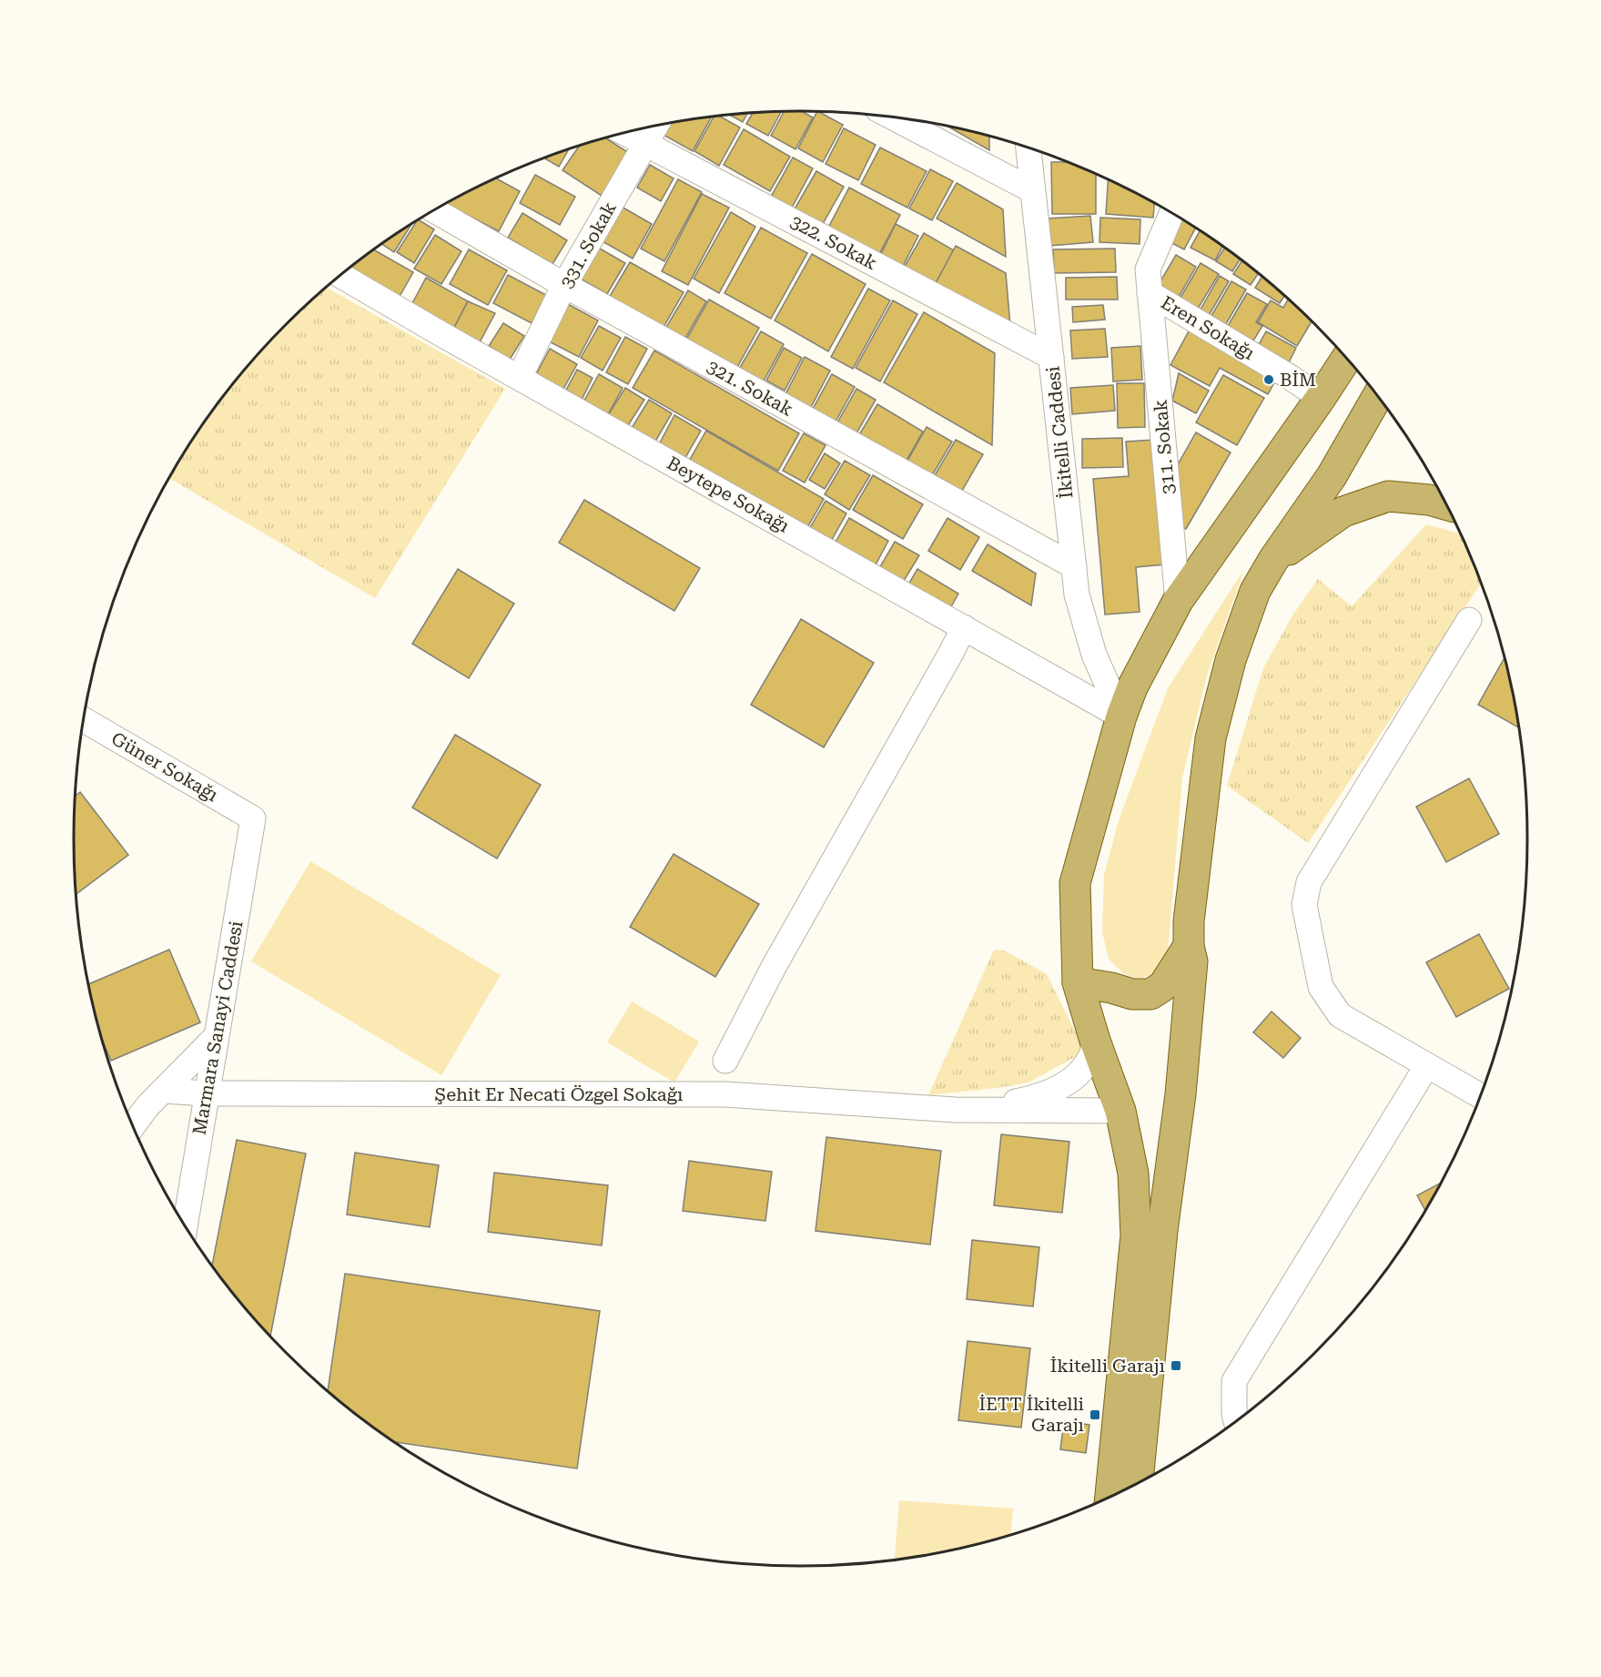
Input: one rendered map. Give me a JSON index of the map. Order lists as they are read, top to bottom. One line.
{"streets":{"street":["322. Sokak","331. Sokak","Eren Sokağı","321. Sokak","İkitelli Caddesi","311. Sokak","Beytepe Sokağı","Güner Sokağı","Marmara Sanayi Caddesi","Şehit Er Necati Özgel Sokağı"]},"crossings":[["322. Sokak","331. Sokak"],["322. Sokak","İkitelli Caddesi"],["331. Sokak","321. Sokak"],["331. Sokak","Beytepe Sokağı"],["Eren Sokağı","311. Sokak"],["321. Sokak","İkitelli Caddesi"],["İkitelli Caddesi","Beytepe Sokağı"],["Güner Sokağı","Marmara Sanayi Caddesi"],["Marmara Sanayi Caddesi","Şehit Er Necati Özgel Sokağı"]],"places":{"other":["BİM"],"transit":["İkitelli Garajı","İETT İkitelli Garajı"]}}
